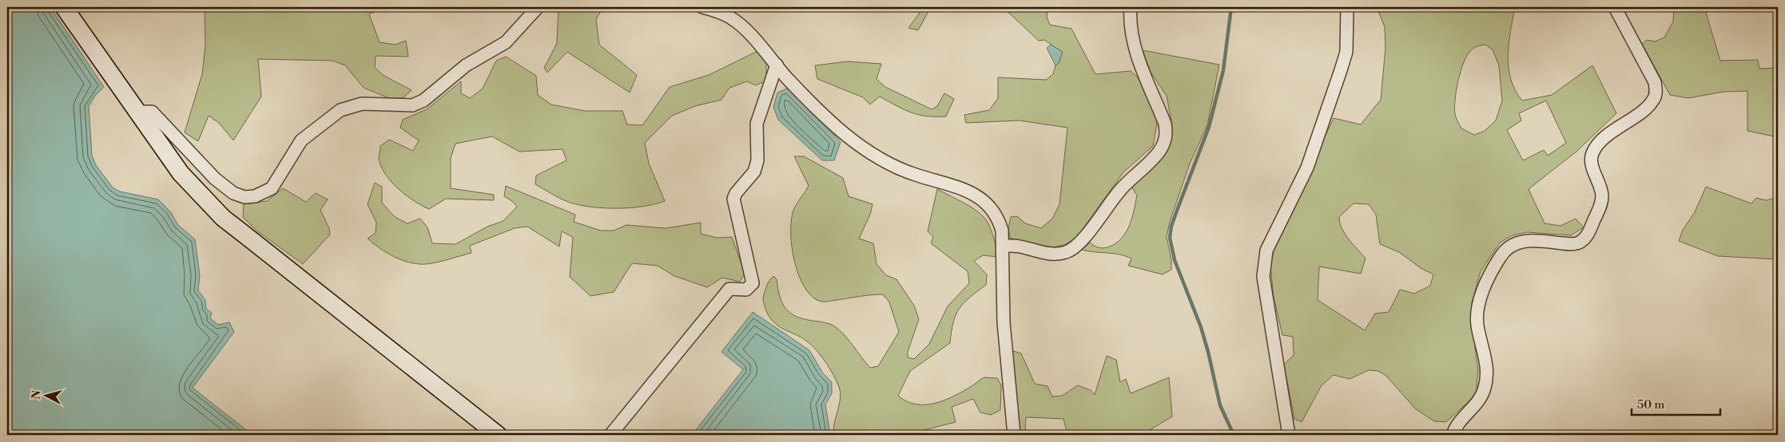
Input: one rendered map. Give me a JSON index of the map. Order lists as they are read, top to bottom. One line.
{"scale_bar":"50 m","north":"left"}
